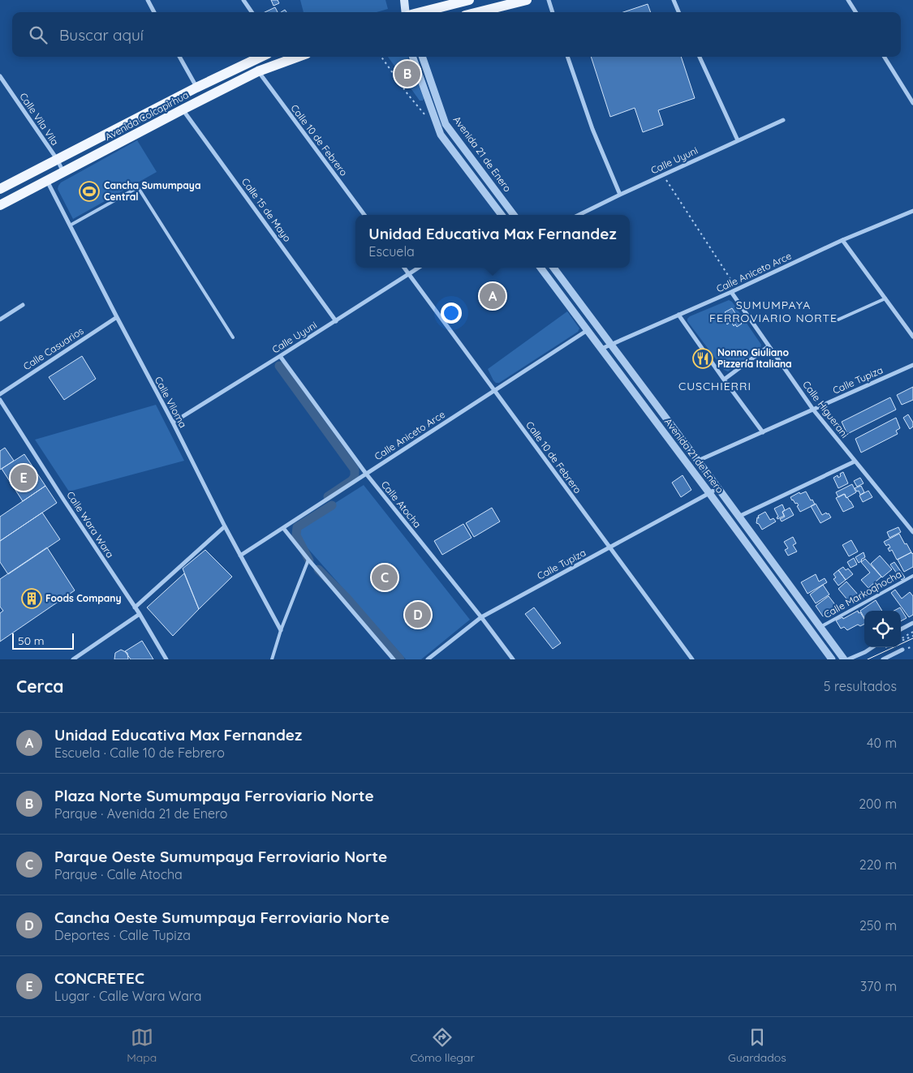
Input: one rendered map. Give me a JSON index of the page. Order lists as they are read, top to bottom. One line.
{"streets":{"main road":["Avenida Colcapirhua"],"street":["Calle Vila Vila","Calle 10 de Febrero","Avenida 21 de Enero","Calle Uyuni","Calle 15 de Mayo","Calle Aniceto Arce","Calle Casuarios","Calle Tupiza","Calle Viloma","Calle Higuerani","Calle Atocha","Calle Wara Wara"],"lane":["Calle Markoqhocha"]},"crossings":[["Avenida Colcapirhua","Calle Vila Vila"],["Avenida Colcapirhua","Calle 10 de Febrero"],["Avenida Colcapirhua","Calle 15 de Mayo"],["Avenida Colcapirhua","Calle Viloma"],["Calle 10 de Febrero","Calle Uyuni"],["Calle 10 de Febrero","Calle Aniceto Arce"],["Calle 10 de Febrero","Calle Tupiza"],["Avenida 21 de Enero","Calle Aniceto Arce"],["Avenida 21 de Enero","Calle Tupiza"],["Avenida 21 de Enero","Calle Markoqhocha"],["Calle Uyuni","Calle 15 de Mayo"],["Calle Uyuni","Calle Viloma"],["Calle Uyuni","Calle Atocha"],["Calle Aniceto Arce","Calle Viloma"],["Calle Aniceto Arce","Calle Higuerani"],["Calle Aniceto Arce","Calle Atocha"],["Calle Casuarios","Calle Viloma"],["Calle Tupiza","Calle Higuerani"],["Calle Tupiza","Calle Atocha"]],"districts":["SUMUMPAYA FERROVIARIO NORTE","CUSCHIERRI"],"places":{"sports":["Cancha Sumumpaya Central"],"restaurant":["Nonno Giuliano Pizzería Italiana"],"building":["Foods Company"]},"scale_bar":"50 m","page":{"search":"Buscar aquí","pins":["B","A","E","C","D"],"popup":["Unidad Educativa Max Fernandez","Escuela"],"scale":"50 m","heading":["Cerca","5 resultados"],"list":[{"mark":"A","name":"Unidad Educativa Max Fernandez","note":"Escuela · Calle 10 de Febrero","value":"40 m"},{"mark":"B","name":"Plaza Norte Sumumpaya Ferroviario Norte","note":"Parque · Avenida 21 de Enero","value":"200 m"},{"mark":"C","name":"Parque Oeste Sumumpaya Ferroviario Norte","note":"Parque · Calle Atocha","value":"220 m"},{"mark":"D","name":"Cancha Oeste Sumumpaya Ferroviario Norte","note":"Deportes · Calle Tupiza","value":"250 m"},{"mark":"E","name":"CONCRETEC","note":"Lugar · Calle Wara Wara","value":"370 m"}],"nav":["Mapa","Cómo llegar","Guardados"]}}
